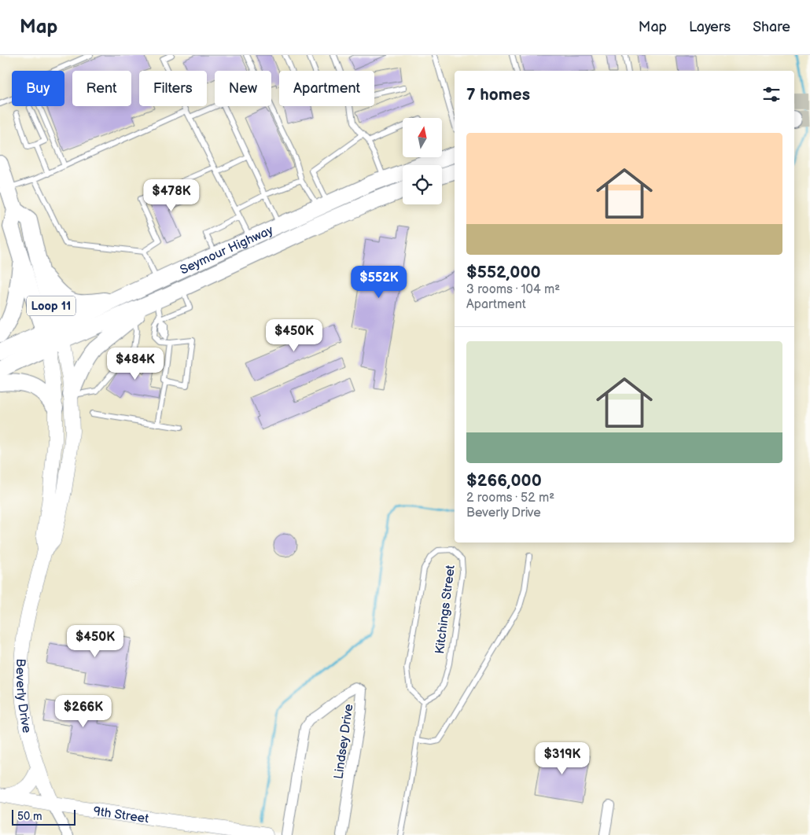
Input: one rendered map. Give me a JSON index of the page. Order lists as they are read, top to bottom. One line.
{"streets":{"main road":["Seymour Highway","Loop 11"],"street":["Beverly Drive","Lindsey Drive","9th Street"],"lane":["Kitchings Street"]},"crossings":[["Seymour Highway","Loop 11"],["Seymour Highway","Beverly Drive"],["Loop 11","Beverly Drive"],["Beverly Drive","9th Street"]],"scale_bar":"50 m","north":"top","page":{"header":"Map","nav":["Map","Layers","Share"],"chip":["Buy","Rent","Filters","New","Apartment"],"heading":"7 homes","list":[{"name":"$552,000","note":"3 rooms · 104 m² · Apartment"},{"name":"$266,000","note":"2 rooms · 52 m² · Beverly Drive"}],"price":["$478K","$552K","$450K","$484K","$450K","$266K","$319K"],"scale":"50 m"}}
